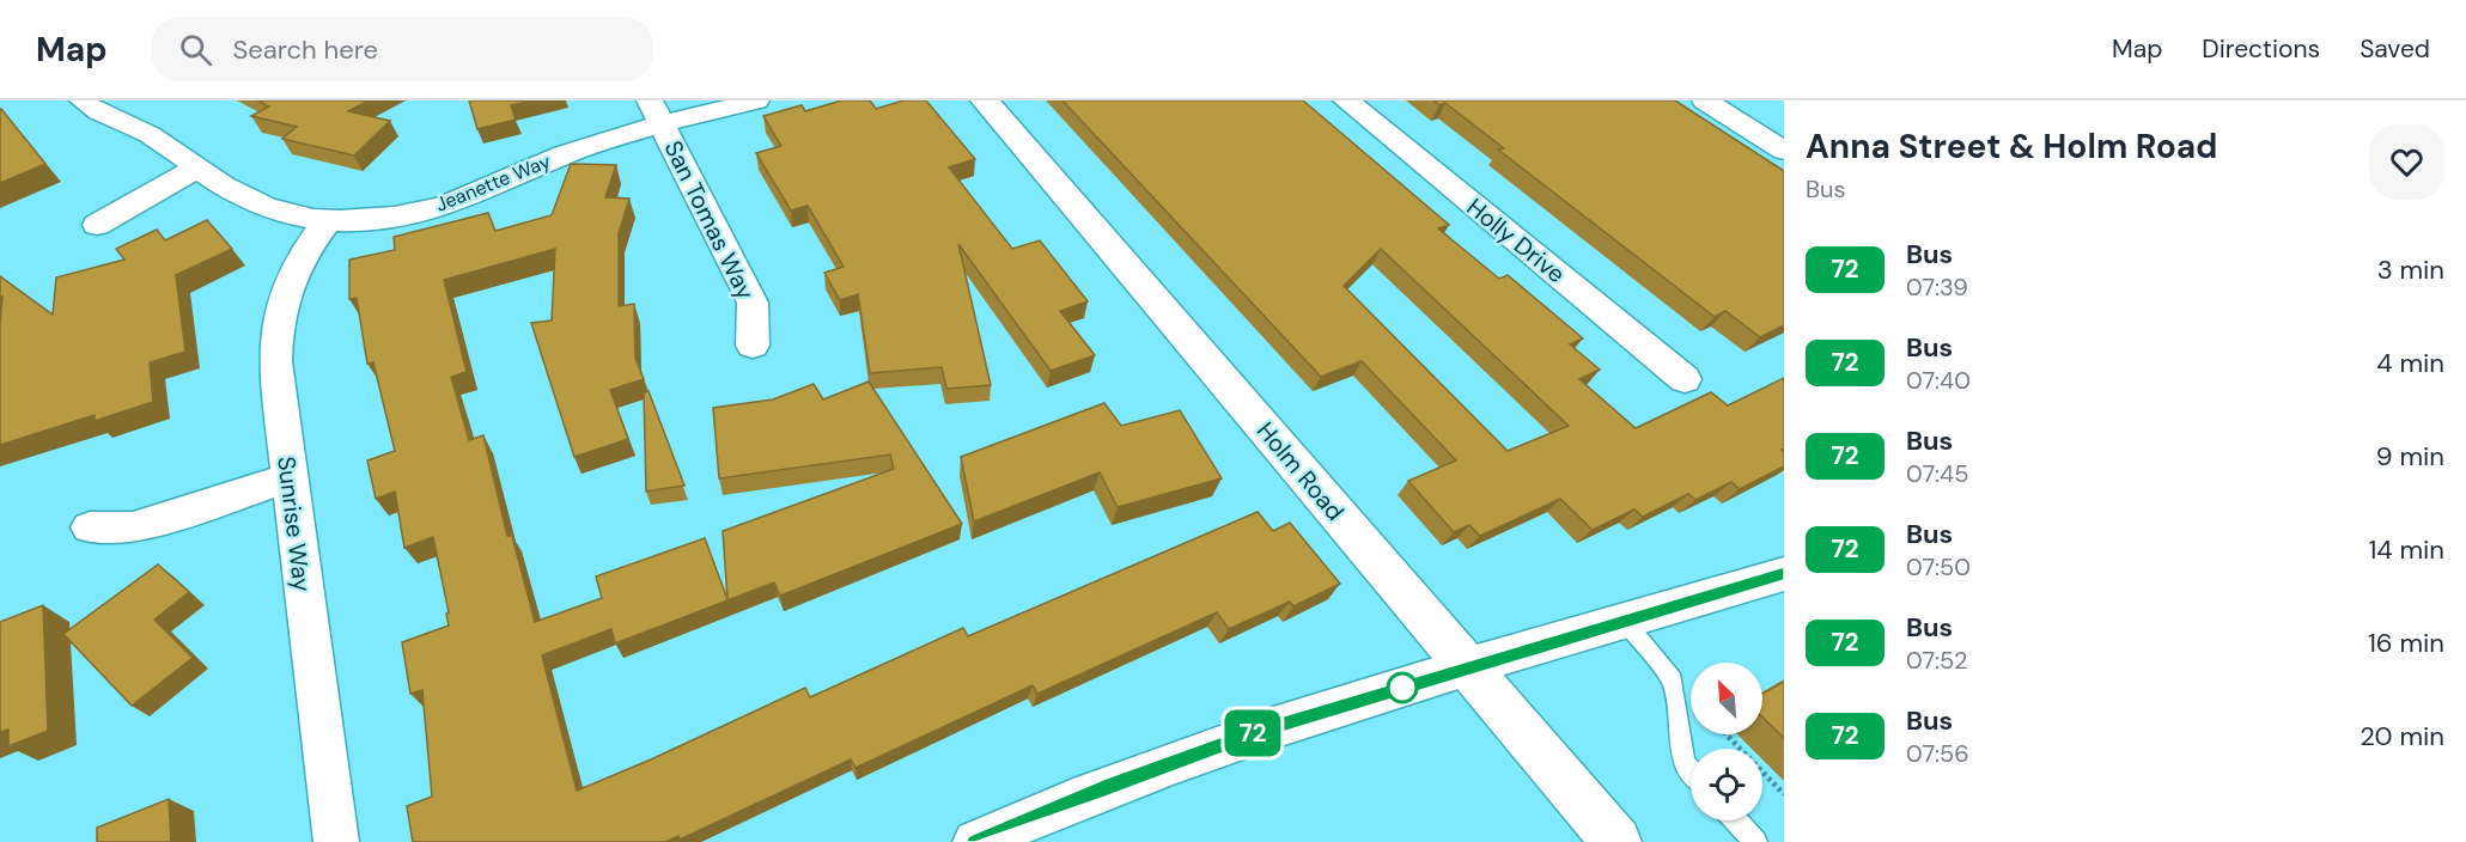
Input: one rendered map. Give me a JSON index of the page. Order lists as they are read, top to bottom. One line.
{"streets":{"street":["Jeanette Way","San Tomas Way","Holly Drive","Holm Road","Sunrise Way"]},"crossings":[["Jeanette Way","San Tomas Way"],["Jeanette Way","Sunrise Way"]],"lines":["bus line 72"],"north":"top left","page":{"header":"Map","search":"Search here","nav":["Map","Directions","Saved"],"on_map":"72","heading":["Anna Street & Holm Road","Bus"],"list":[{"mark":"72","name":"Bus","note":"07:39","value":"3 min"},{"mark":"72","name":"Bus","note":"07:40","value":"4 min"},{"mark":"72","name":"Bus","note":"07:45","value":"9 min"},{"mark":"72","name":"Bus","note":"07:50","value":"14 min"},{"mark":"72","name":"Bus","note":"07:52","value":"16 min"},{"mark":"72","name":"Bus","note":"07:56","value":"20 min"}]}}
